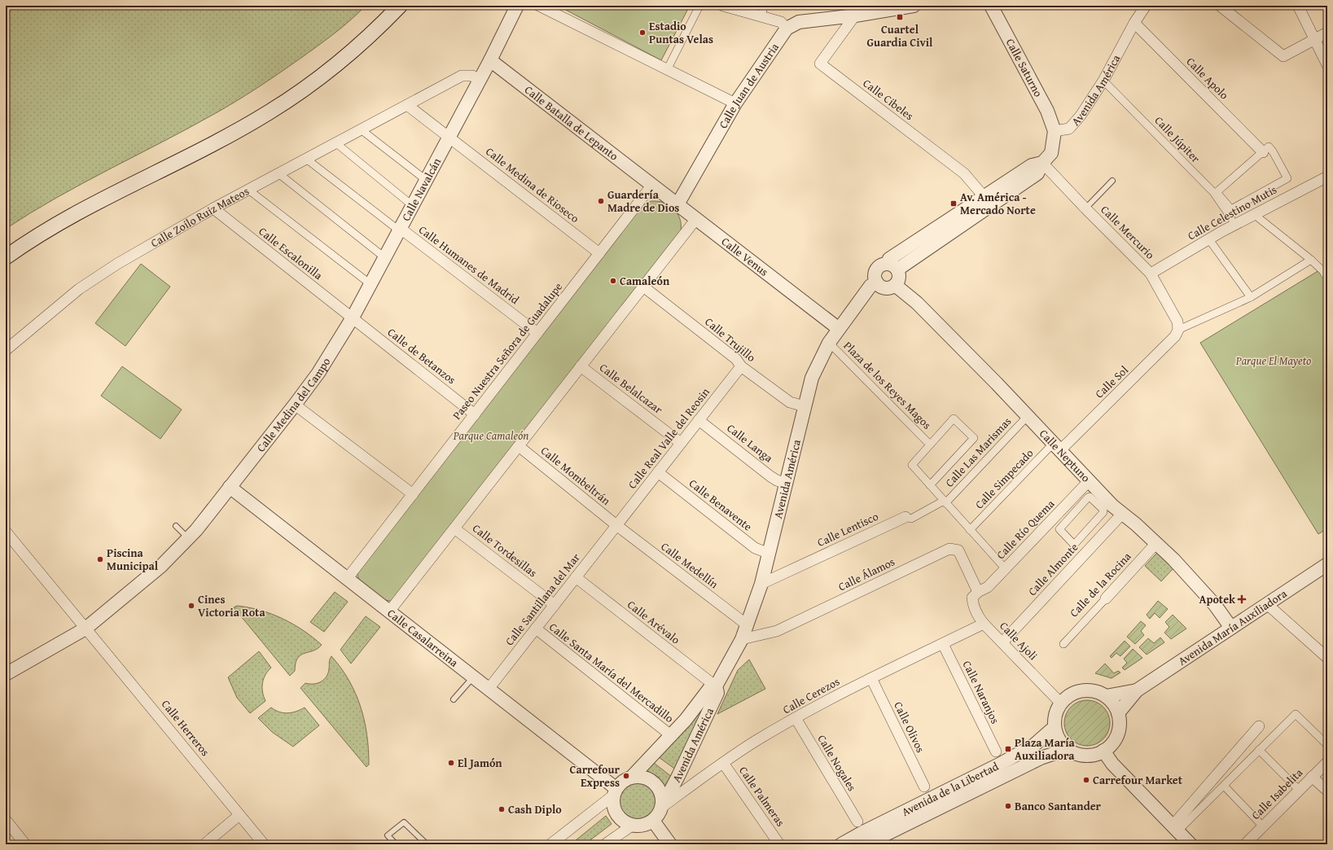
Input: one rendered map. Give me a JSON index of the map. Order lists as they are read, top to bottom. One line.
{"streets":{"street":["Calle Saturno","Calle Apolo","Calle Juan de Austria","Avenida América","Calle Cibeles","Calle Batalla de Lepanto","Calle Júpiter","Calle Medina de Rioseco","Calle Navalcán","Calle Celestino Mutis","Calle Zoilo Ruiz Mateos","Calle Mercurio","Calle Escalonilla","Calle Venus","Calle Humanes de Madrid","Calle Trujillo","Paseo Nuestra Señora de Guadalupe","Calle de Betanzos","Calle Sol","Plaza de los Reyes Magos","Calle Belalcazar","Calle Medina del Campo","Calle Real Valle del Reosin","Calle Langa","Calle Las Marismas","Calle Neptuno","Calle Mombeltrán","Calle Simpecado","Calle Benavente","Calle Lentisco","Calle Río Quema","Calle Tordesillas","Calle Medellín","Calle Almonte","Calle Álamos","Calle de la Rocina","Calle Santillana del Mar","Calle Arévalo","Avenida María Auxiliadora","Calle Casalarreina","Calle Ajoli","Calle Santa María del Mercadillo","Calle Naranjos","Calle Cerezos","Calle Olivos","Calle Herreros","Calle Nogales","Avenida de la Libertad","Calle Isabelita","Calle Palmeras"]},"crossings":[["Calle Saturno","Avenida América"],["Calle Apolo","Avenida América"],["Calle Juan de Austria","Calle Venus"],["Avenida América","Calle Júpiter"],["Avenida América","Calle Venus"],["Avenida América","Calle Trujillo"],["Avenida América","Plaza de los Reyes Magos"],["Avenida América","Calle Langa"],["Avenida América","Calle Neptuno"],["Avenida América","Calle Benavente"],["Avenida América","Calle Lentisco"],["Avenida América","Calle Medellín"],["Avenida América","Calle Álamos"],["Avenida América","Calle Arévalo"],["Avenida América","Calle Casalarreina"],["Avenida América","Calle Santa María del Mercadillo"],["Avenida América","Calle Cerezos"],["Calle Batalla de Lepanto","Calle Navalcán"],["Calle Batalla de Lepanto","Calle Venus"],["Calle Batalla de Lepanto","Paseo Nuestra Señora de Guadalupe"],["Calle Medina de Rioseco","Calle Navalcán"],["Calle Medina de Rioseco","Paseo Nuestra Señora de Guadalupe"],["Calle Navalcán","Calle Zoilo Ruiz Mateos"],["Calle Navalcán","Calle Escalonilla"],["Calle Navalcán","Calle Humanes de Madrid"],["Calle Navalcán","Calle de Betanzos"],["Calle Navalcán","Calle Medina del Campo"],["Calle Celestino Mutis","Calle Mercurio"],["Calle Zoilo Ruiz Mateos","Calle Escalonilla"],["Calle Mercurio","Calle Sol"],["Calle Escalonilla","Calle de Betanzos"],["Calle Escalonilla","Calle Medina del Campo"],["Calle Venus","Paseo Nuestra Señora de Guadalupe"],["Calle Humanes de Madrid","Paseo Nuestra Señora de Guadalupe"],["Calle Trujillo","Calle Real Valle del Reosin"],["Paseo Nuestra Señora de Guadalupe","Calle de Betanzos"],["Paseo Nuestra Señora de Guadalupe","Calle Casalarreina"],["Calle de Betanzos","Calle Medina del Campo"],["Calle Sol","Calle Neptuno"],["Calle Sol","Calle Simpecado"],["Plaza de los Reyes Magos","Calle Las Marismas"],["Calle Belalcazar","Calle Real Valle del Reosin"],["Calle Medina del Campo","Calle Casalarreina"],["Calle Medina del Campo","Calle Herreros"],["Calle Real Valle del Reosin","Calle Langa"],["Calle Real Valle del Reosin","Calle Mombeltrán"],["Calle Real Valle del Reosin","Calle Benavente"],["Calle Real Valle del Reosin","Calle Medellín"],["Calle Real Valle del Reosin","Calle Santillana del Mar"],["Calle Las Marismas","Calle Neptuno"],["Calle Las Marismas","Calle Lentisco"],["Calle Neptuno","Calle Simpecado"],["Calle Neptuno","Calle Río Quema"],["Calle Neptuno","Calle Almonte"],["Calle Neptuno","Calle de la Rocina"],["Calle Neptuno","Avenida María Auxiliadora"],["Calle Mombeltrán","Calle Medellín"],["Calle Mombeltrán","Calle Santillana del Mar"],["Calle Río Quema","Calle Álamos"],["Calle Río Quema","Calle Ajoli"],["Calle Tordesillas","Calle Santillana del Mar"],["Calle Medellín","Calle Santillana del Mar"],["Calle Almonte","Calle Ajoli"],["Calle Álamos","Calle Ajoli"],["Calle Santillana del Mar","Calle Arévalo"],["Calle Santillana del Mar","Calle Casalarreina"],["Calle Santillana del Mar","Calle Santa María del Mercadillo"],["Avenida María Auxiliadora","Calle Ajoli"],["Avenida María Auxiliadora","Avenida de la Libertad"],["Calle Casalarreina","Calle Cerezos"],["Calle Ajoli","Calle Cerezos"],["Calle Ajoli","Avenida de la Libertad"],["Calle Naranjos","Calle Cerezos"],["Calle Cerezos","Calle Olivos"],["Calle Cerezos","Calle Nogales"],["Calle Cerezos","Calle Palmeras"]],"parks":["Parque El Mayeto","Parque Camaleón"],"places":{"transit":["Cuartel Guardia Civil","Av. América - Mercado Norte","Plaza María Auxiliadora"],"other":["Estadio Puntas Velas","Guardería Madre de Dios","Camaleón","Piscina Municipal","Cines Victoria Rota","El Jamón","Carrefour Express","Carrefour Market","Banco Santander","Cash Diplo"],"health":["Apotek"]}}
